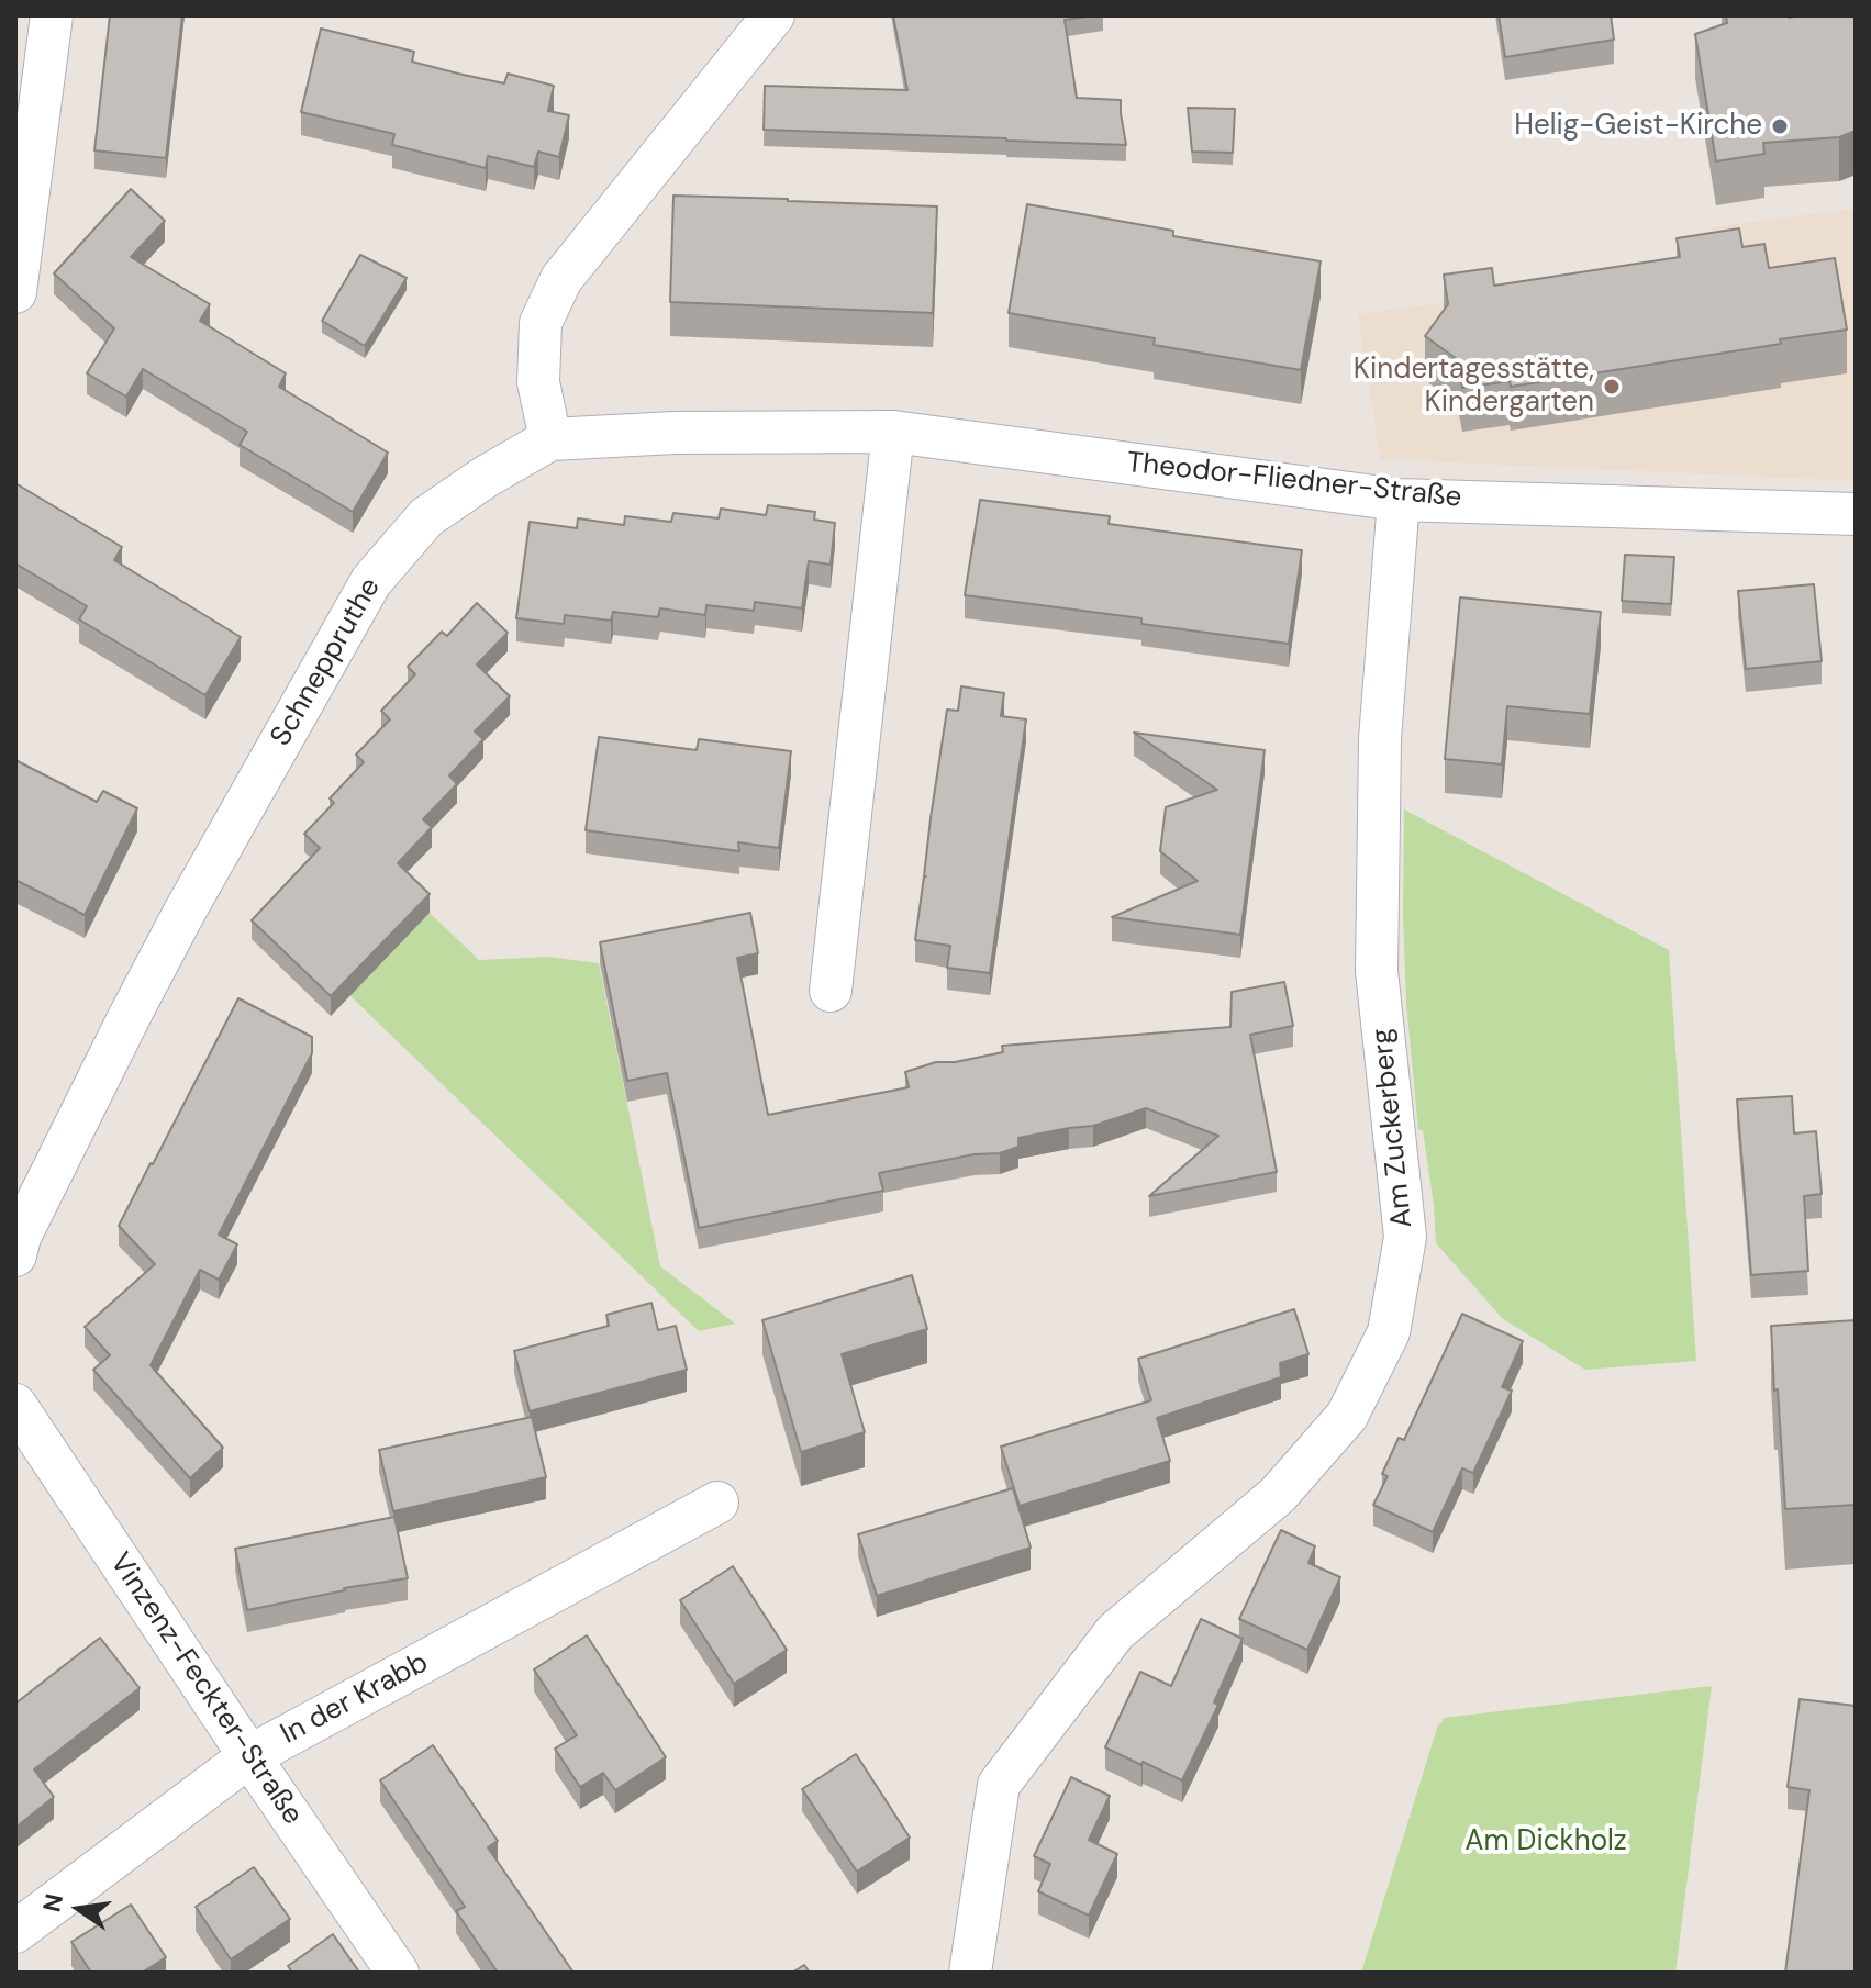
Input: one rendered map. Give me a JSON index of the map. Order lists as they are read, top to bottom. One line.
{"streets":{"street":["Theodor-Fliedner-Straße","Schneppruthe","Am Zuckerberg","Vinzenz-Feckter-Straße","In der Krabb"]},"crossings":[["Theodor-Fliedner-Straße","Schneppruthe"],["Theodor-Fliedner-Straße","Am Zuckerberg"],["Vinzenz-Feckter-Straße","In der Krabb"]],"parks":["Am Dickholz"],"places":["Helig-Geist-Kirche","Kindertagesstätte, Kindergarten"],"north":"left"}
